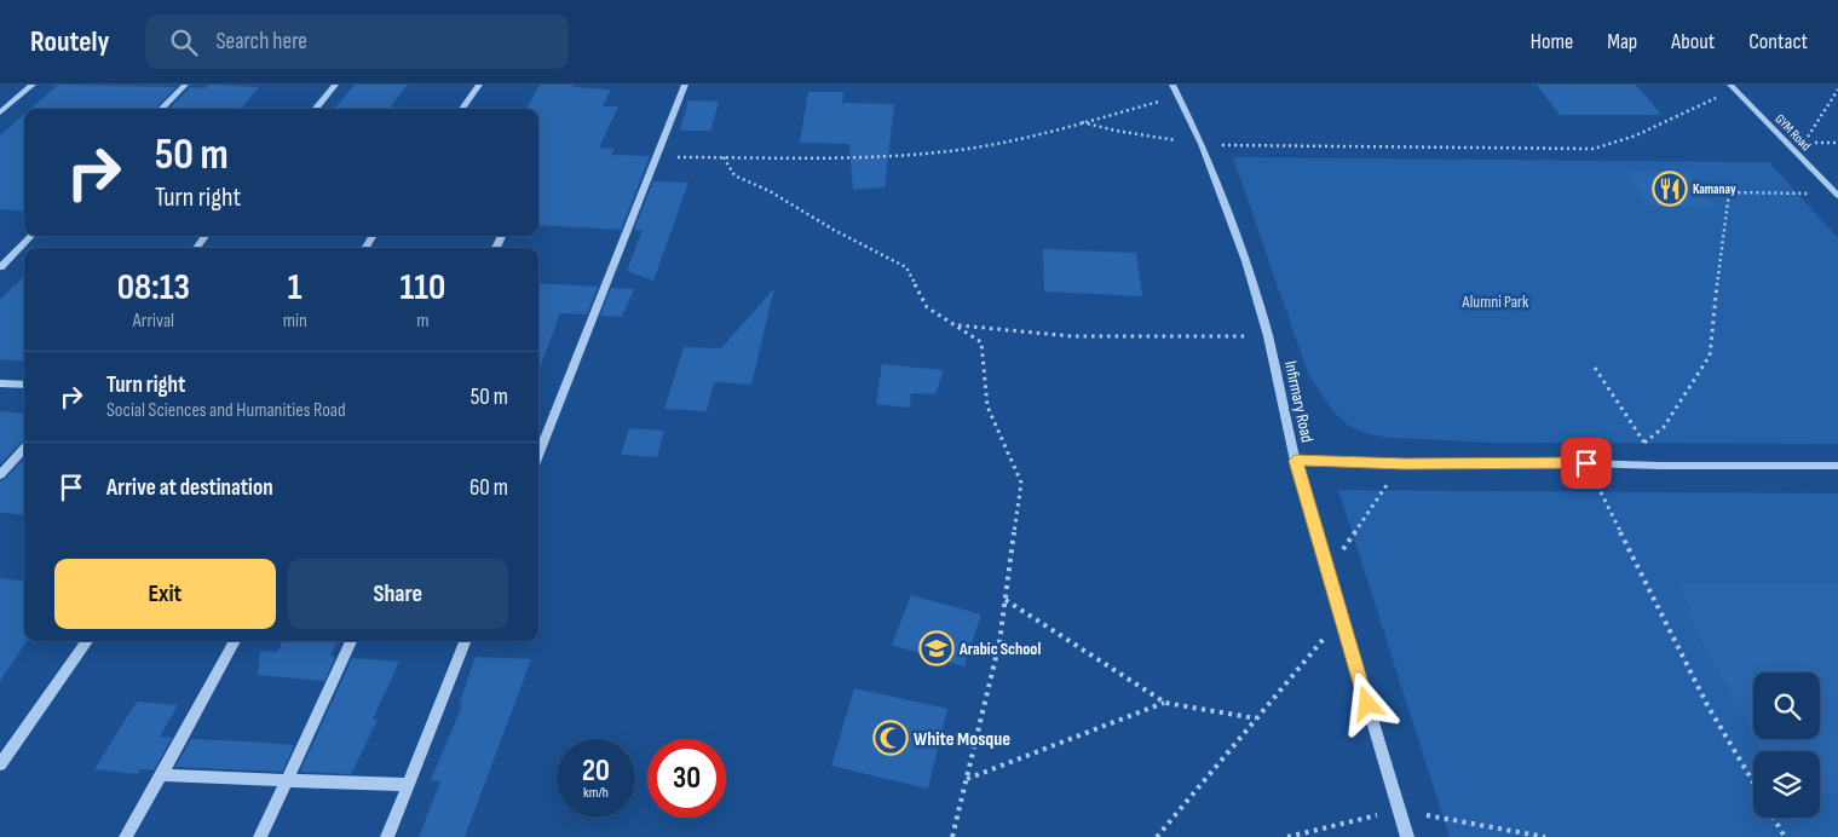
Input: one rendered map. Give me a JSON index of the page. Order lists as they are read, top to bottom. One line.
{"streets":{"street":["GYM Road","Infirmary Road"]},"parks":["Alumni Park"],"places":{"restaurant":["Kamanay"],"school or university":["Arabic School"],"mosque":["White Mosque"]},"page":{"header":"Routely","search":"Search here","nav":["Home","Map","About","Contact"],"turn":["50 m","Turn right"],"eta":["08:13","Arrival","1","min","110","m"],"list":[{"name":"Turn right","note":"Social Sciences and Humanities Road","value":"50 m"},{"name":"Arrive at destination","value":"60 m"}],"buttons":["Exit","Share"],"speed":"20 km/h","limit":"30"}}
